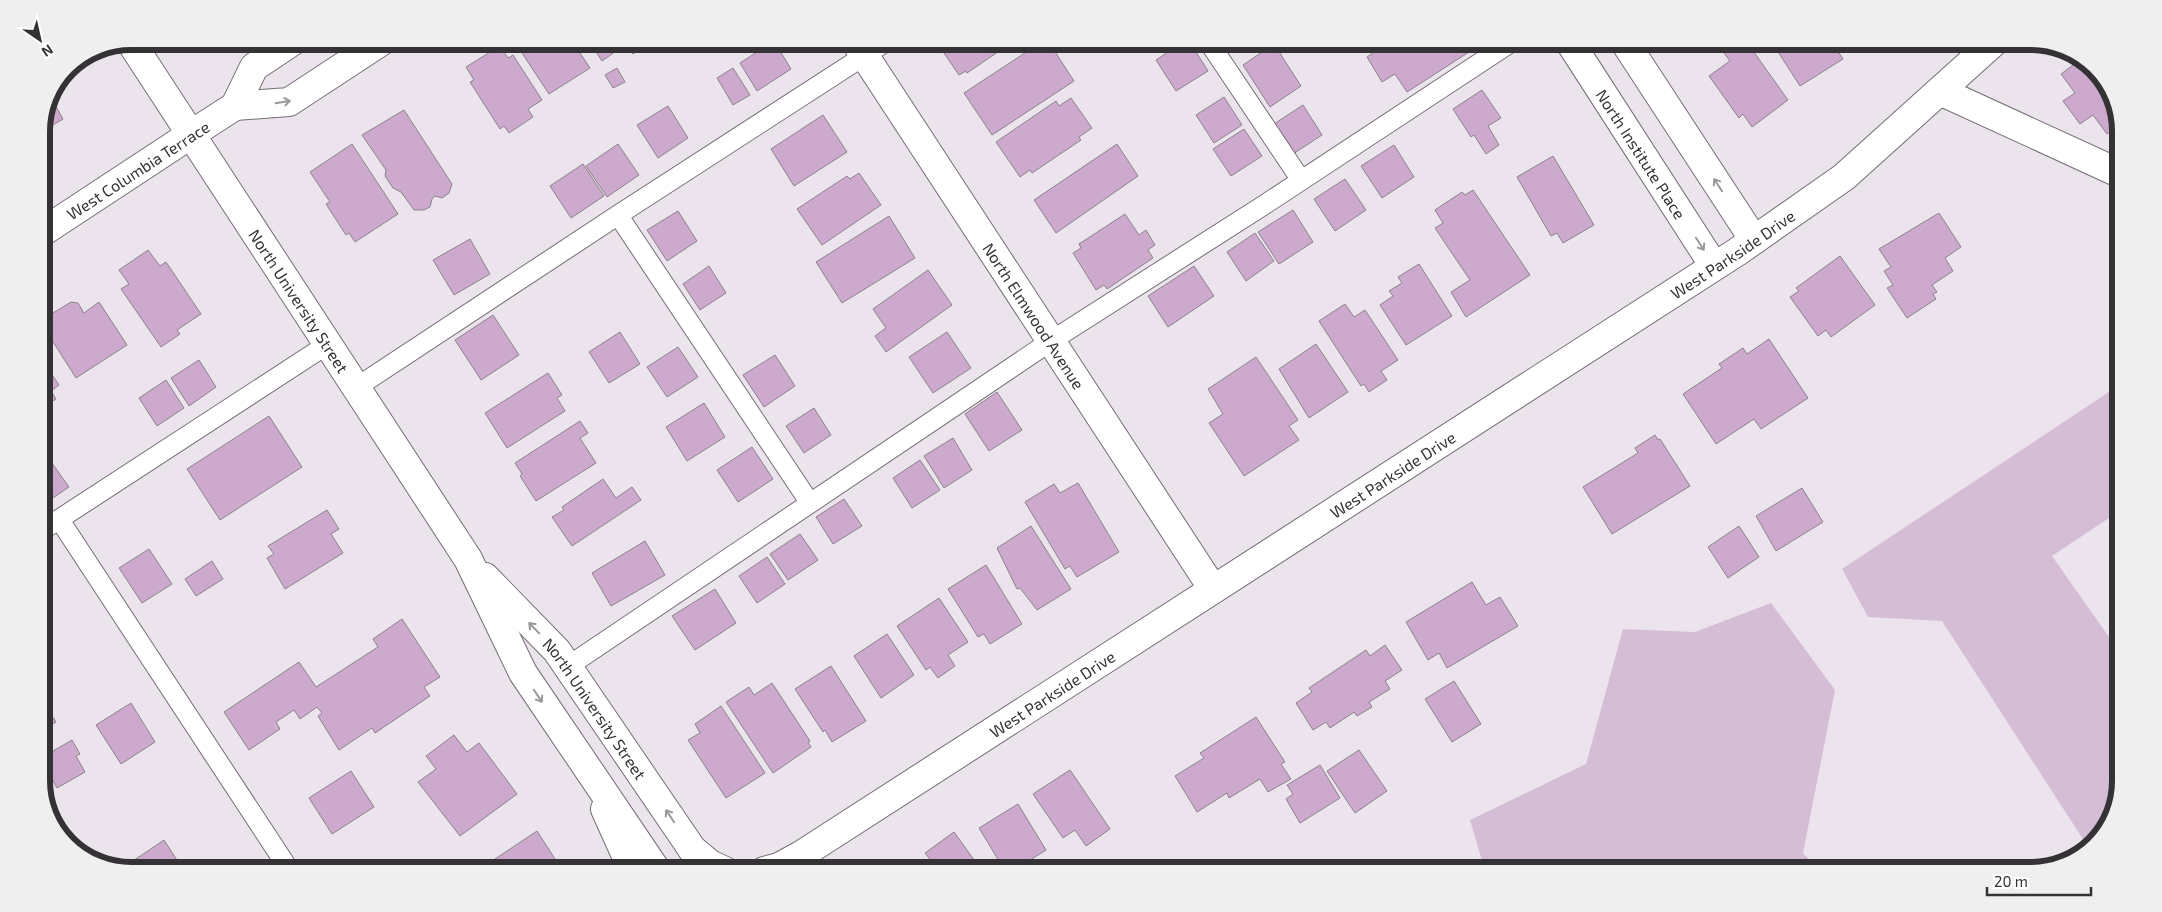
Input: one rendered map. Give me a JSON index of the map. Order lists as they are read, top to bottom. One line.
{"streets":{"street":["North Institute Place","West Columbia Terrace","West Parkside Drive","North University Street","North Elmwood Avenue"]},"crossings":[["North Institute Place","West Parkside Drive"],["West Columbia Terrace","North University Street"],["West Parkside Drive","North Elmwood Avenue"]],"one_way":["West Columbia Terrace"],"scale_bar":"20 m","north":"bottom right"}
